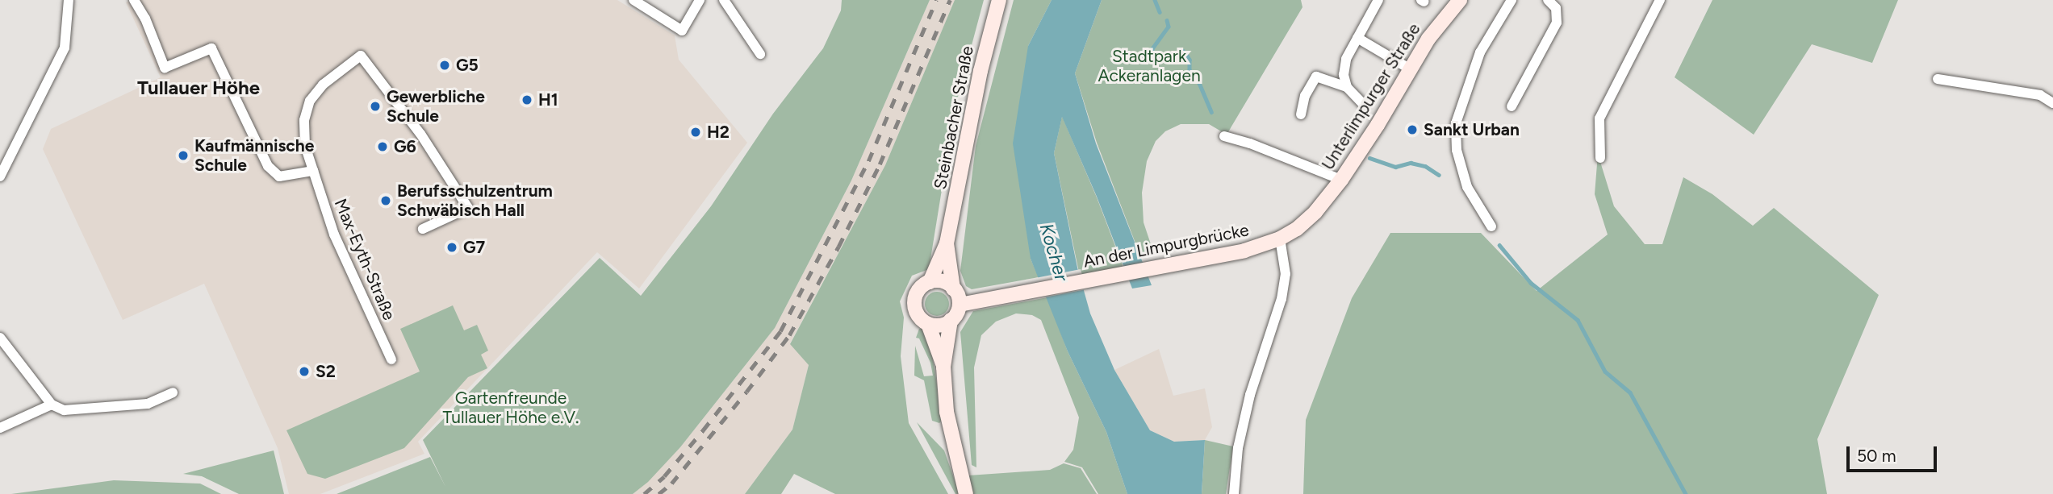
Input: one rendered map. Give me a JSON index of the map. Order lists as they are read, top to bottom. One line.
{"streets":{"main road":["Unterlimpurger Straße","Steinbacher Straße","An der Limpurgbrücke"],"street":["Max-Eyth-Straße"]},"crossings":[["Unterlimpurger Straße","An der Limpurgbrücke"],["Steinbacher Straße","An der Limpurgbrücke"]],"districts":["Tullauer Höhe"],"water":["Kocher"],"parks":["Stadtpark Ackeranlagen","Gartenfreunde Tullauer Höhe e.V."],"places":["G5","H1","Gewerbliche Schule","Sankt Urban","H2","G6","Kaufmännische Schule","Berufsschulzentrum Schwäbisch Hall","G7","S2"],"scale_bar":"50 m"}
